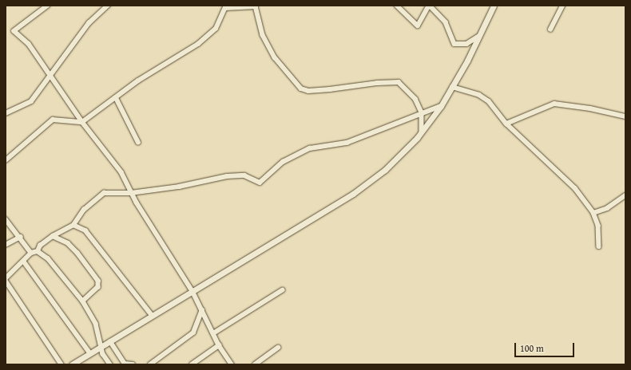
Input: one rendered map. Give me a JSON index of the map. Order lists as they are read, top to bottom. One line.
{"scale_bar":"100 m"}
